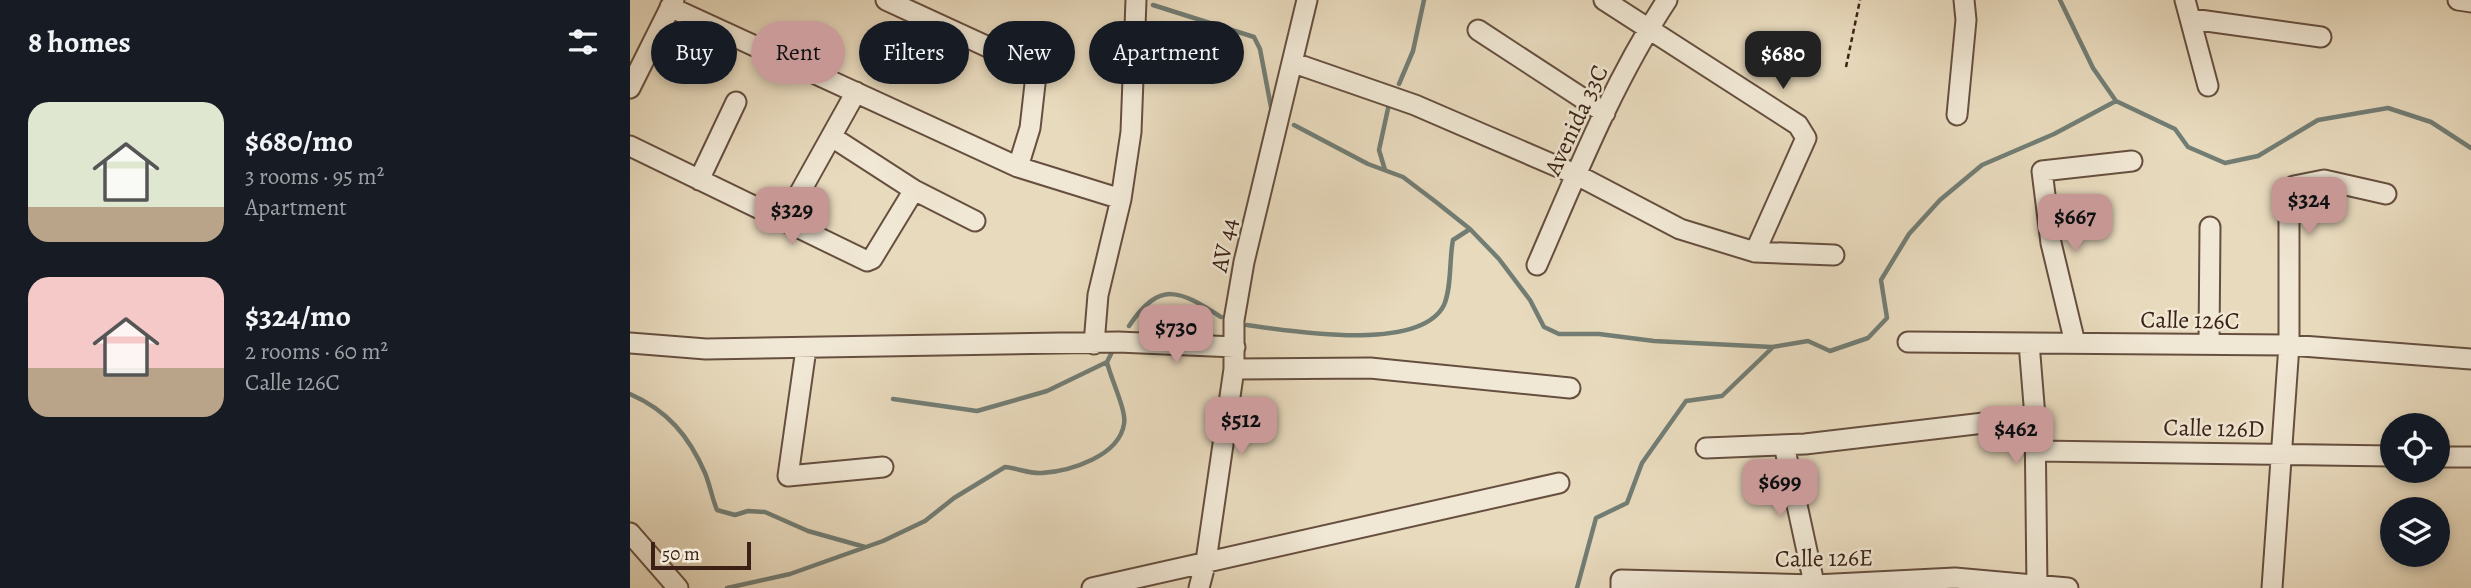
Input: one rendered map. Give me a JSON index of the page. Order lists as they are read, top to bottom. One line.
{"streets":{"street":["Avenida 33C","AV 44","Calle 126C","Calle 126D","Calle 126E"]},"scale_bar":"50 m","page":{"heading":"8 homes","chip":["Buy","Rent","Filters","New","Apartment"],"price":["$680","$324","$329","$667","$730","$512","$462","$699"],"list":[{"name":"$680/mo","note":"3 rooms · 95 m² · Apartment"},{"name":"$324/mo","note":"2 rooms · 60 m² · Calle 126C"}],"scale":"50 m"}}
